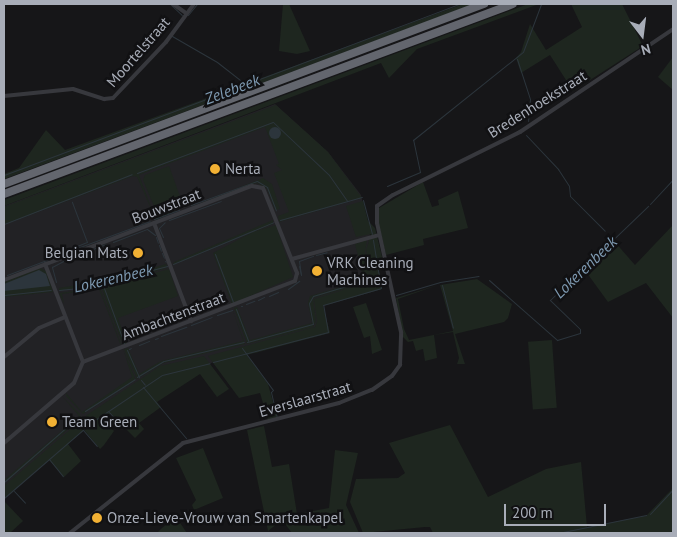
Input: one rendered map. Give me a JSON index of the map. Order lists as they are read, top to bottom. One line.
{"streets":{"street":["Moortelstraat","Bredenhoekstraat","Bouwstraat","Ambachtenstraat","Everslaarstraat"]},"crossings":[["Bredenhoekstraat","Everslaarstraat"],["Bouwstraat","Ambachtenstraat"]],"water":["Zelebeek","Lokerenbeek"],"places":["Nerta","Belgian Mats","VRK Cleaning Machines","Team Green","Onze-Lieve-Vrouw van Smartenkapel"],"scale_bar":"200 m","north":"bottom"}
